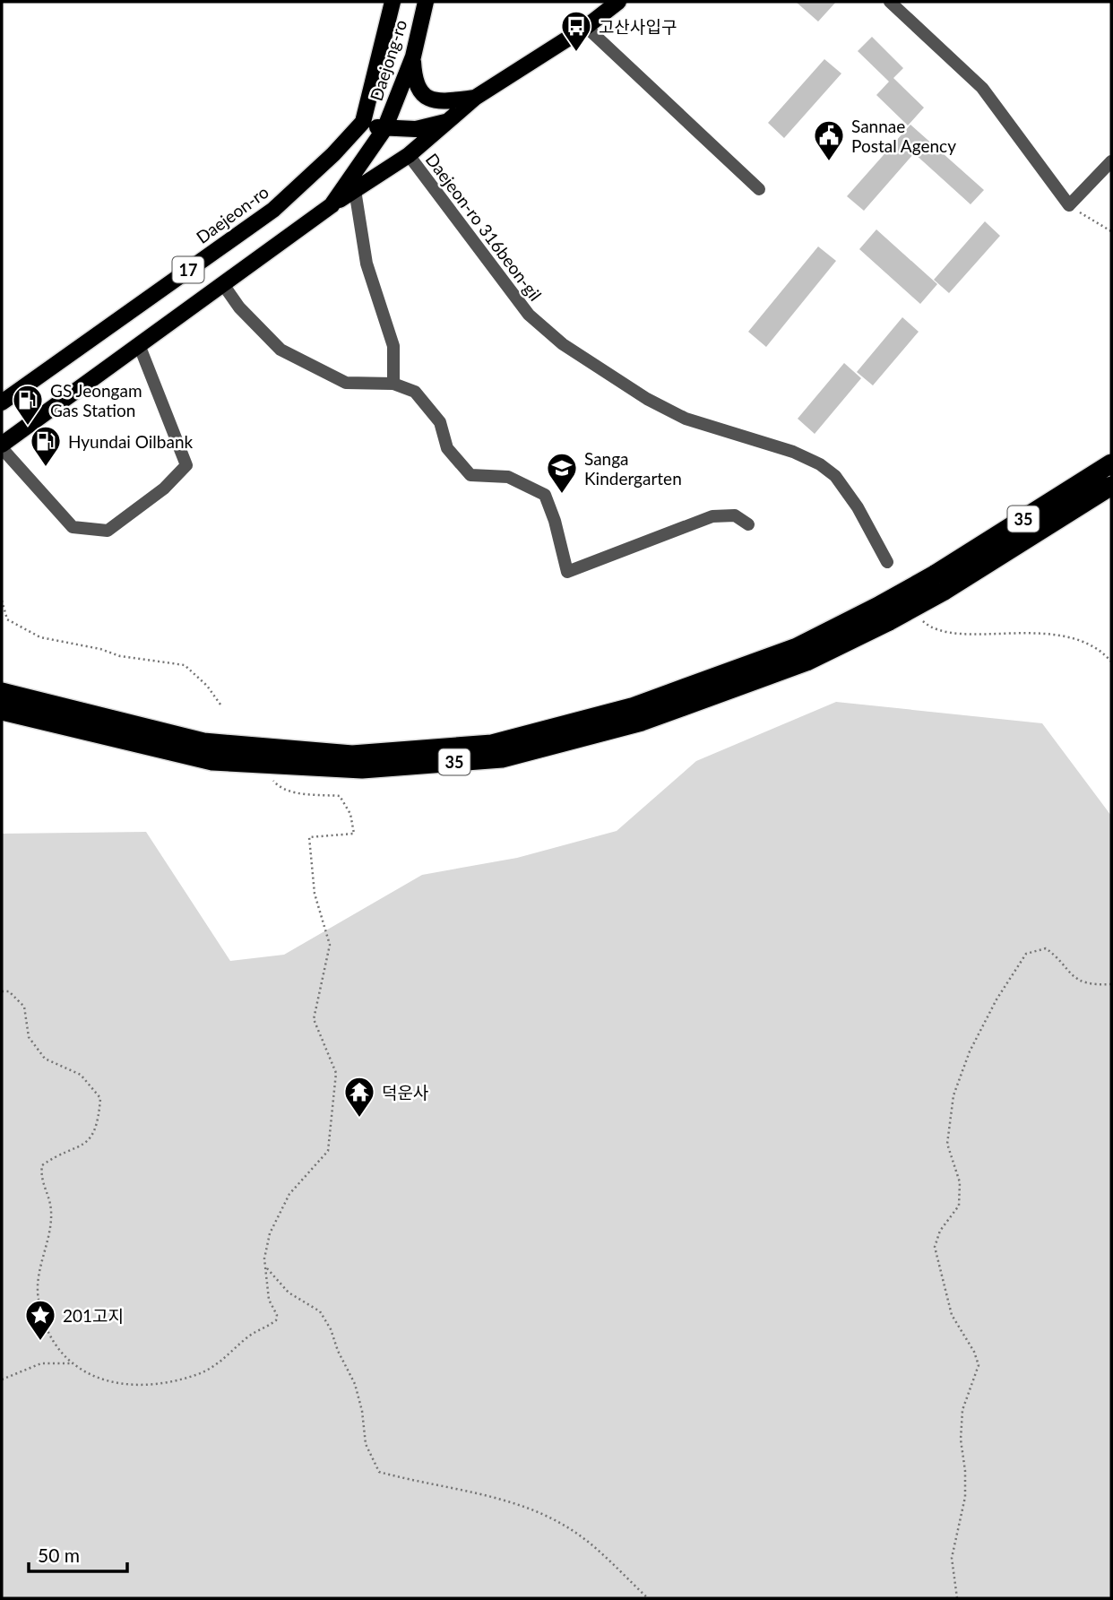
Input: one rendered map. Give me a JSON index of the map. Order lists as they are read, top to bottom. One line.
{"streets":{"highway":["35"],"main road":["Daejong-ro","Daejeon-ro","17"],"street":["Daejeon-ro 316beon-gil"]},"crossings":[["Daejong-ro","Daejeon-ro"],["Daejong-ro","17"]],"places":{"bus stop":["고산사입구"],"public building":["Sannae Postal Agency"],"fuel station":["GS Jeongam Gas Station","Hyundai Oilbank"],"school or university":["Sanga Kindergarten"],"temple":["덕운사"],"place":["201고지"]},"scale_bar":"50 m"}
